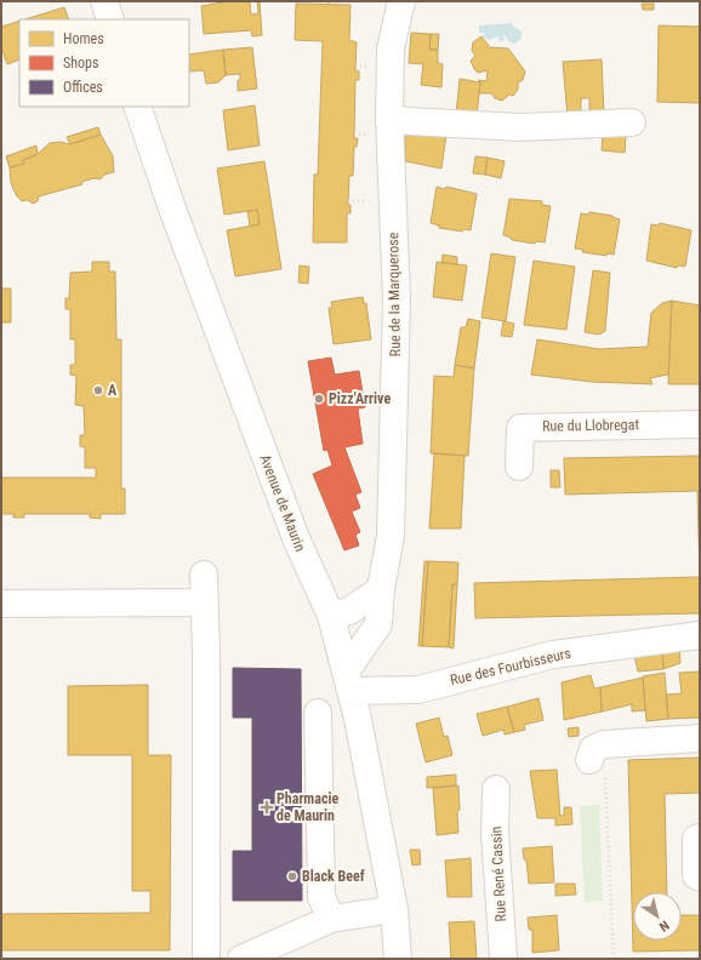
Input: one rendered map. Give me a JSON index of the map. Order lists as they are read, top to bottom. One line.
{"streets":{"street":["Rue de la Marquerose","Rue du Llobregat","Avenue de Maurin","Rue des Fourbisseurs","Rue René Cassin"]},"crossings":[["Rue de la Marquerose","Avenue de Maurin"],["Rue de la Marquerose","Rue des Fourbisseurs"],["Avenue de Maurin","Rue des Fourbisseurs"]],"places":{"other":["A","Pizz'Arrive","Black Beef"],"health":["Pharmacie de Maurin"]},"legend":["Homes","Shops","Offices"],"north":"bottom right"}
